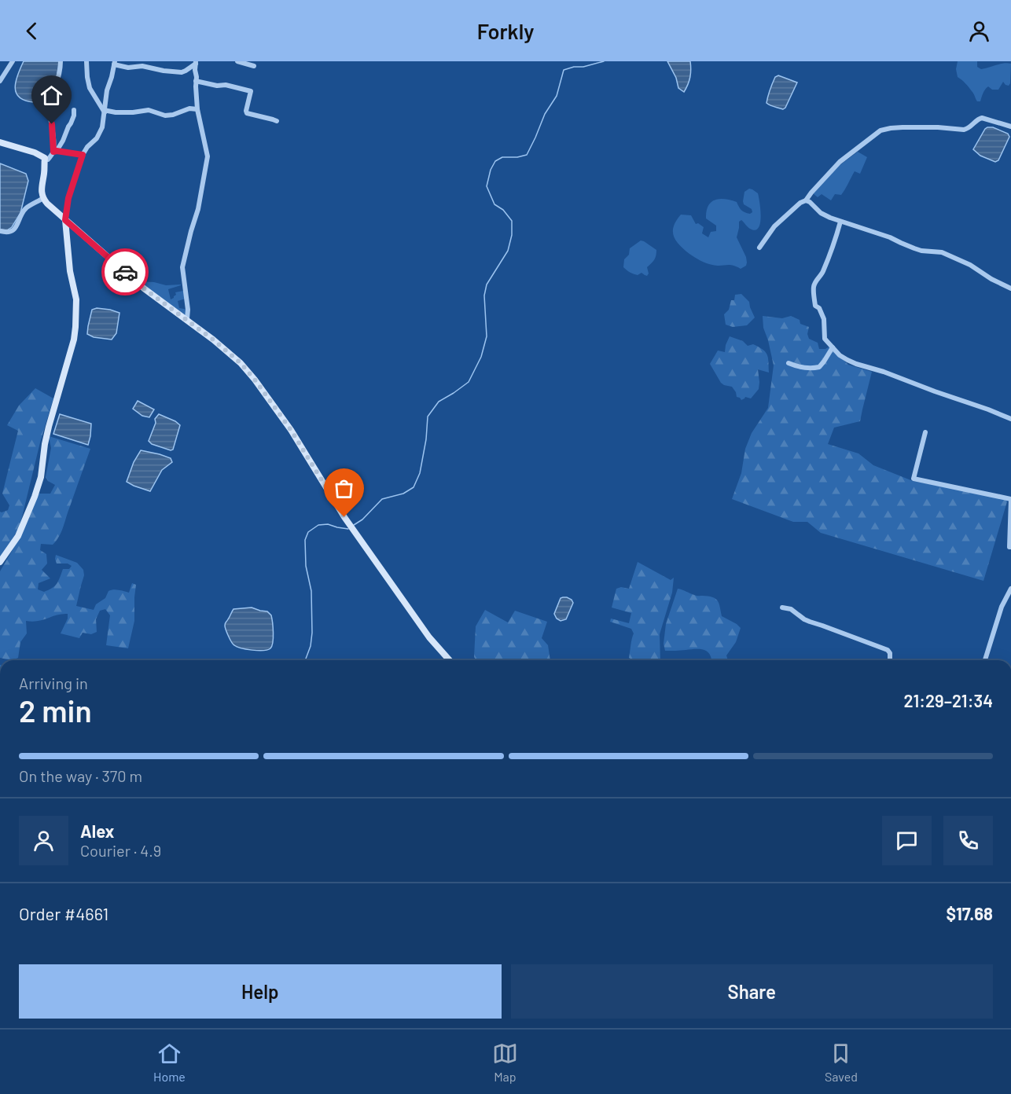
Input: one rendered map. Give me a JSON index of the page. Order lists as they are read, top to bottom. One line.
{"page":{"header":"Forkly","heading":["2 min","Arriving in","21:29–21:34"],"panel":["Alex","Courier · 4.9","Order #4661","$17.68"],"bar":"On the way · 370 m","buttons":["Help","Share"],"tabs":["Home","Map","Saved"]}}
